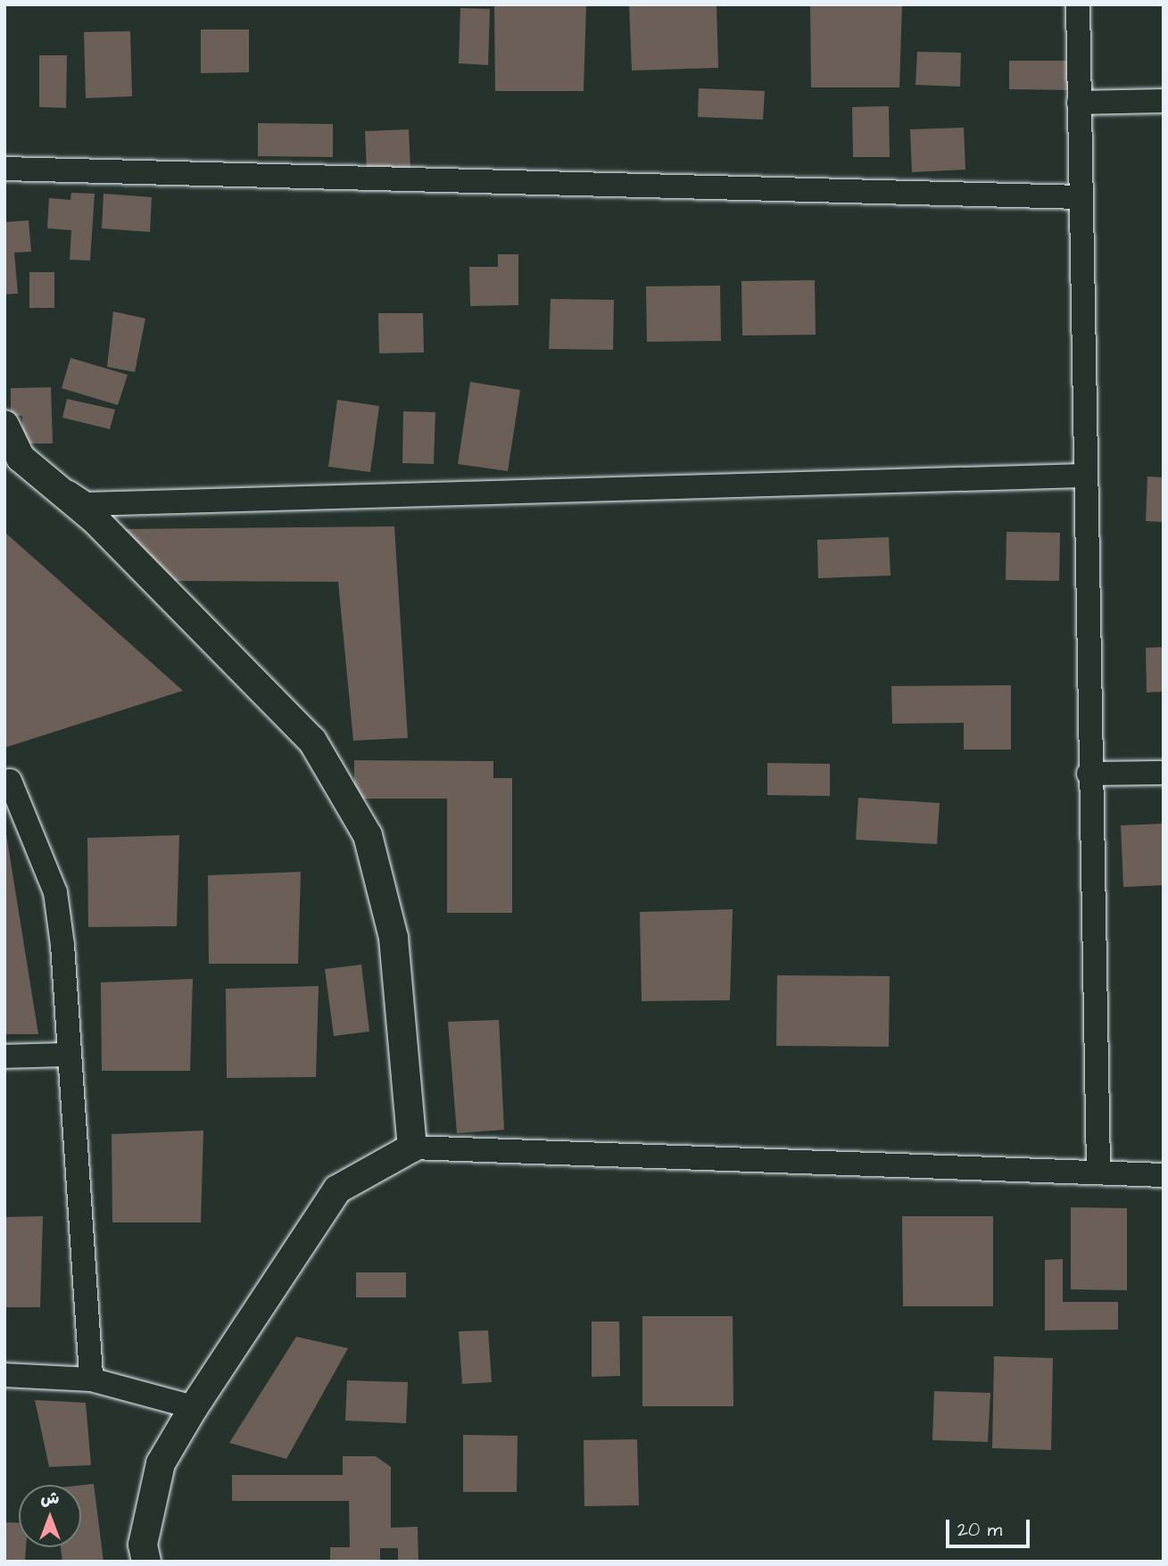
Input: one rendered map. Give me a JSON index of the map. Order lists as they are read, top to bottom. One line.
{"scale_bar":"20 m","north":"top"}
